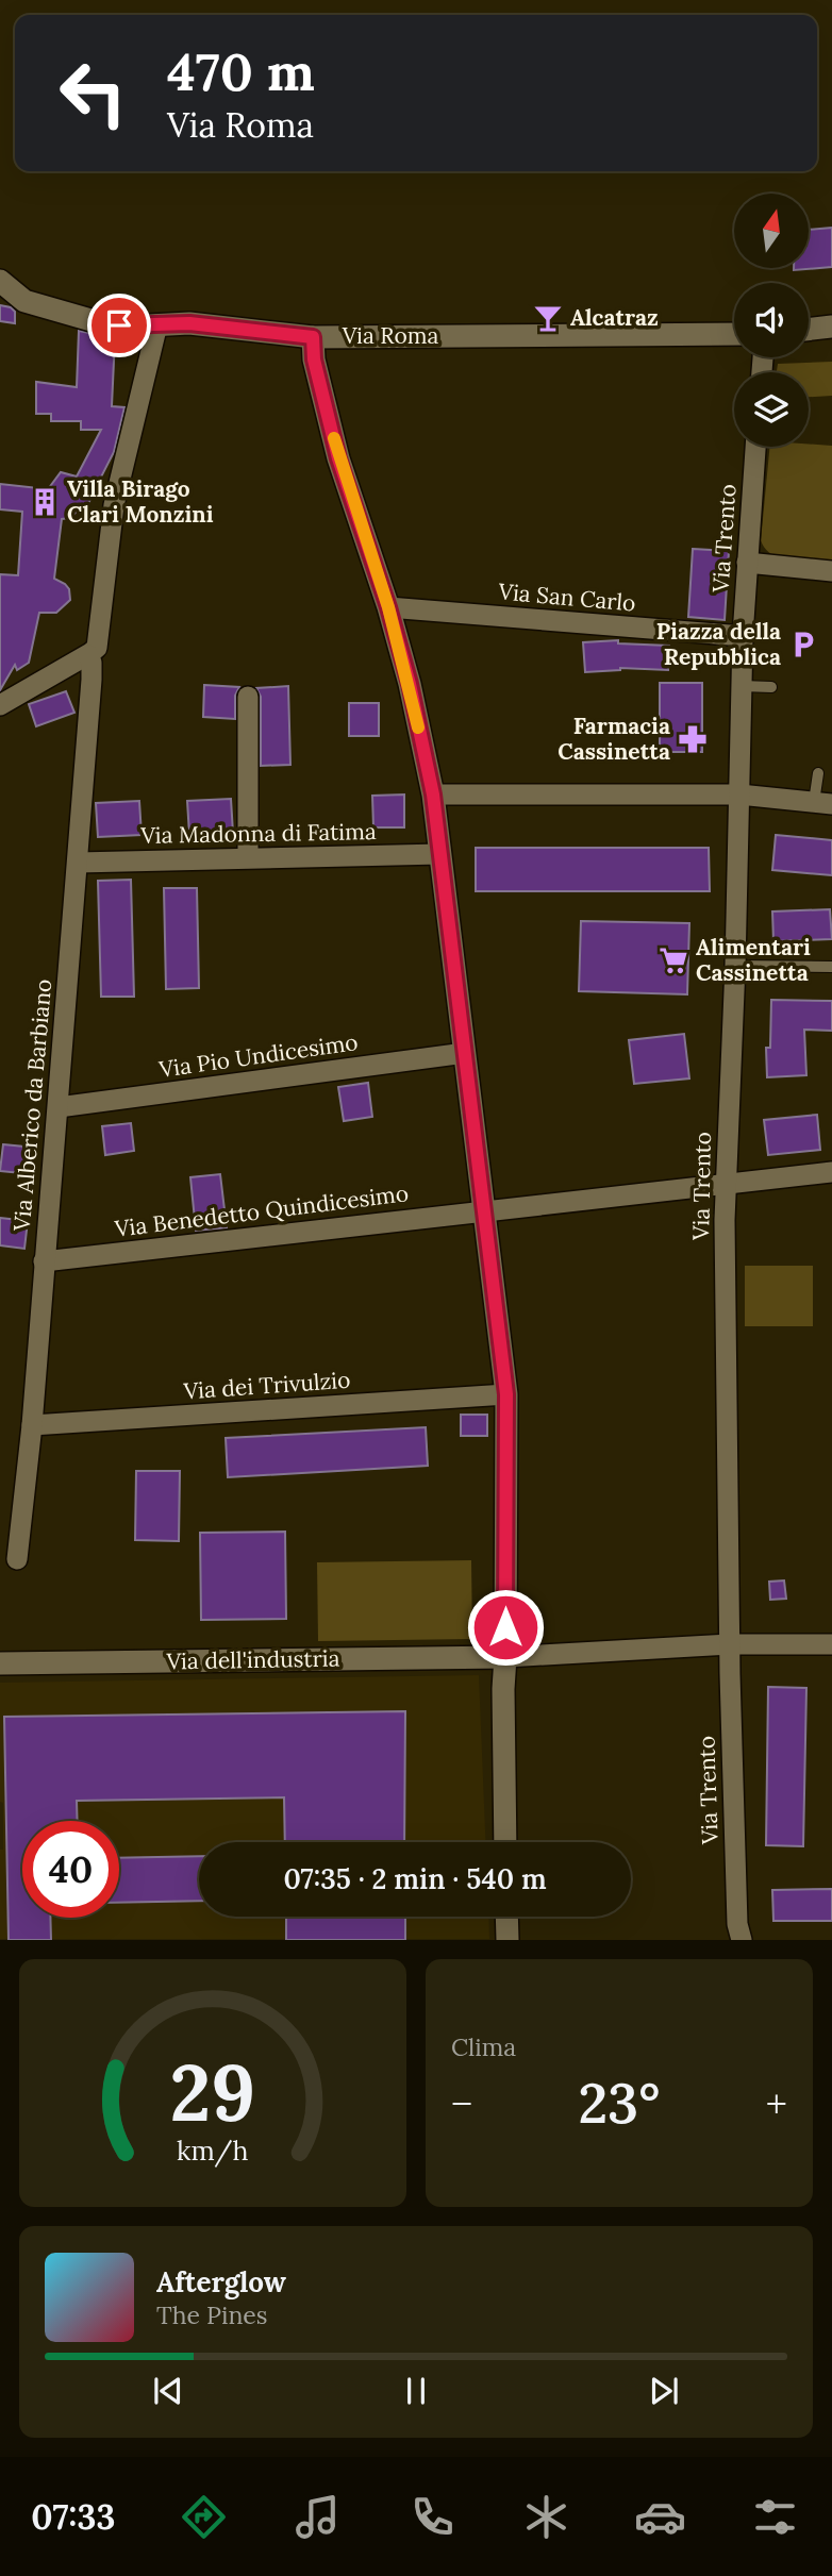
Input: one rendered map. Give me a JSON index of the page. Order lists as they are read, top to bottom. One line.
{"streets":{"street":["Via Roma","Via Trento","Via San Carlo","Via Madonna di Fatima","Via Pio Undicesimo","Via Alberico da Barbiano","Via Benedetto Quindicesimo","Via dei Trivulzio","Via dell'industria"]},"crossings":[["Via Trento","Via San Carlo"],["Via Trento","Via Benedetto Quindicesimo"],["Via Madonna di Fatima","Via Alberico da Barbiano"],["Via Pio Undicesimo","Via Alberico da Barbiano"],["Via Alberico da Barbiano","Via Benedetto Quindicesimo"],["Via Alberico da Barbiano","Via dei Trivulzio"]],"places":{"bar":["Alcatraz"],"building":["Villa Birago Clari Monzini"],"parking":["Piazza della Repubblica"],"pharmacy":["Farmacia Cassinetta"],"supermarket":["Alimentari Cassinetta"]},"north":"top","page":{"turn":["470 m","Via Roma"],"limit":"40","trip":"07:35 · 2 min · 540 m","tile":"Clima","heat":["−","23°","+"],"song":["Afterglow","The Pines"],"tabs":"07:33","gauge":["29","km/h"]}}
